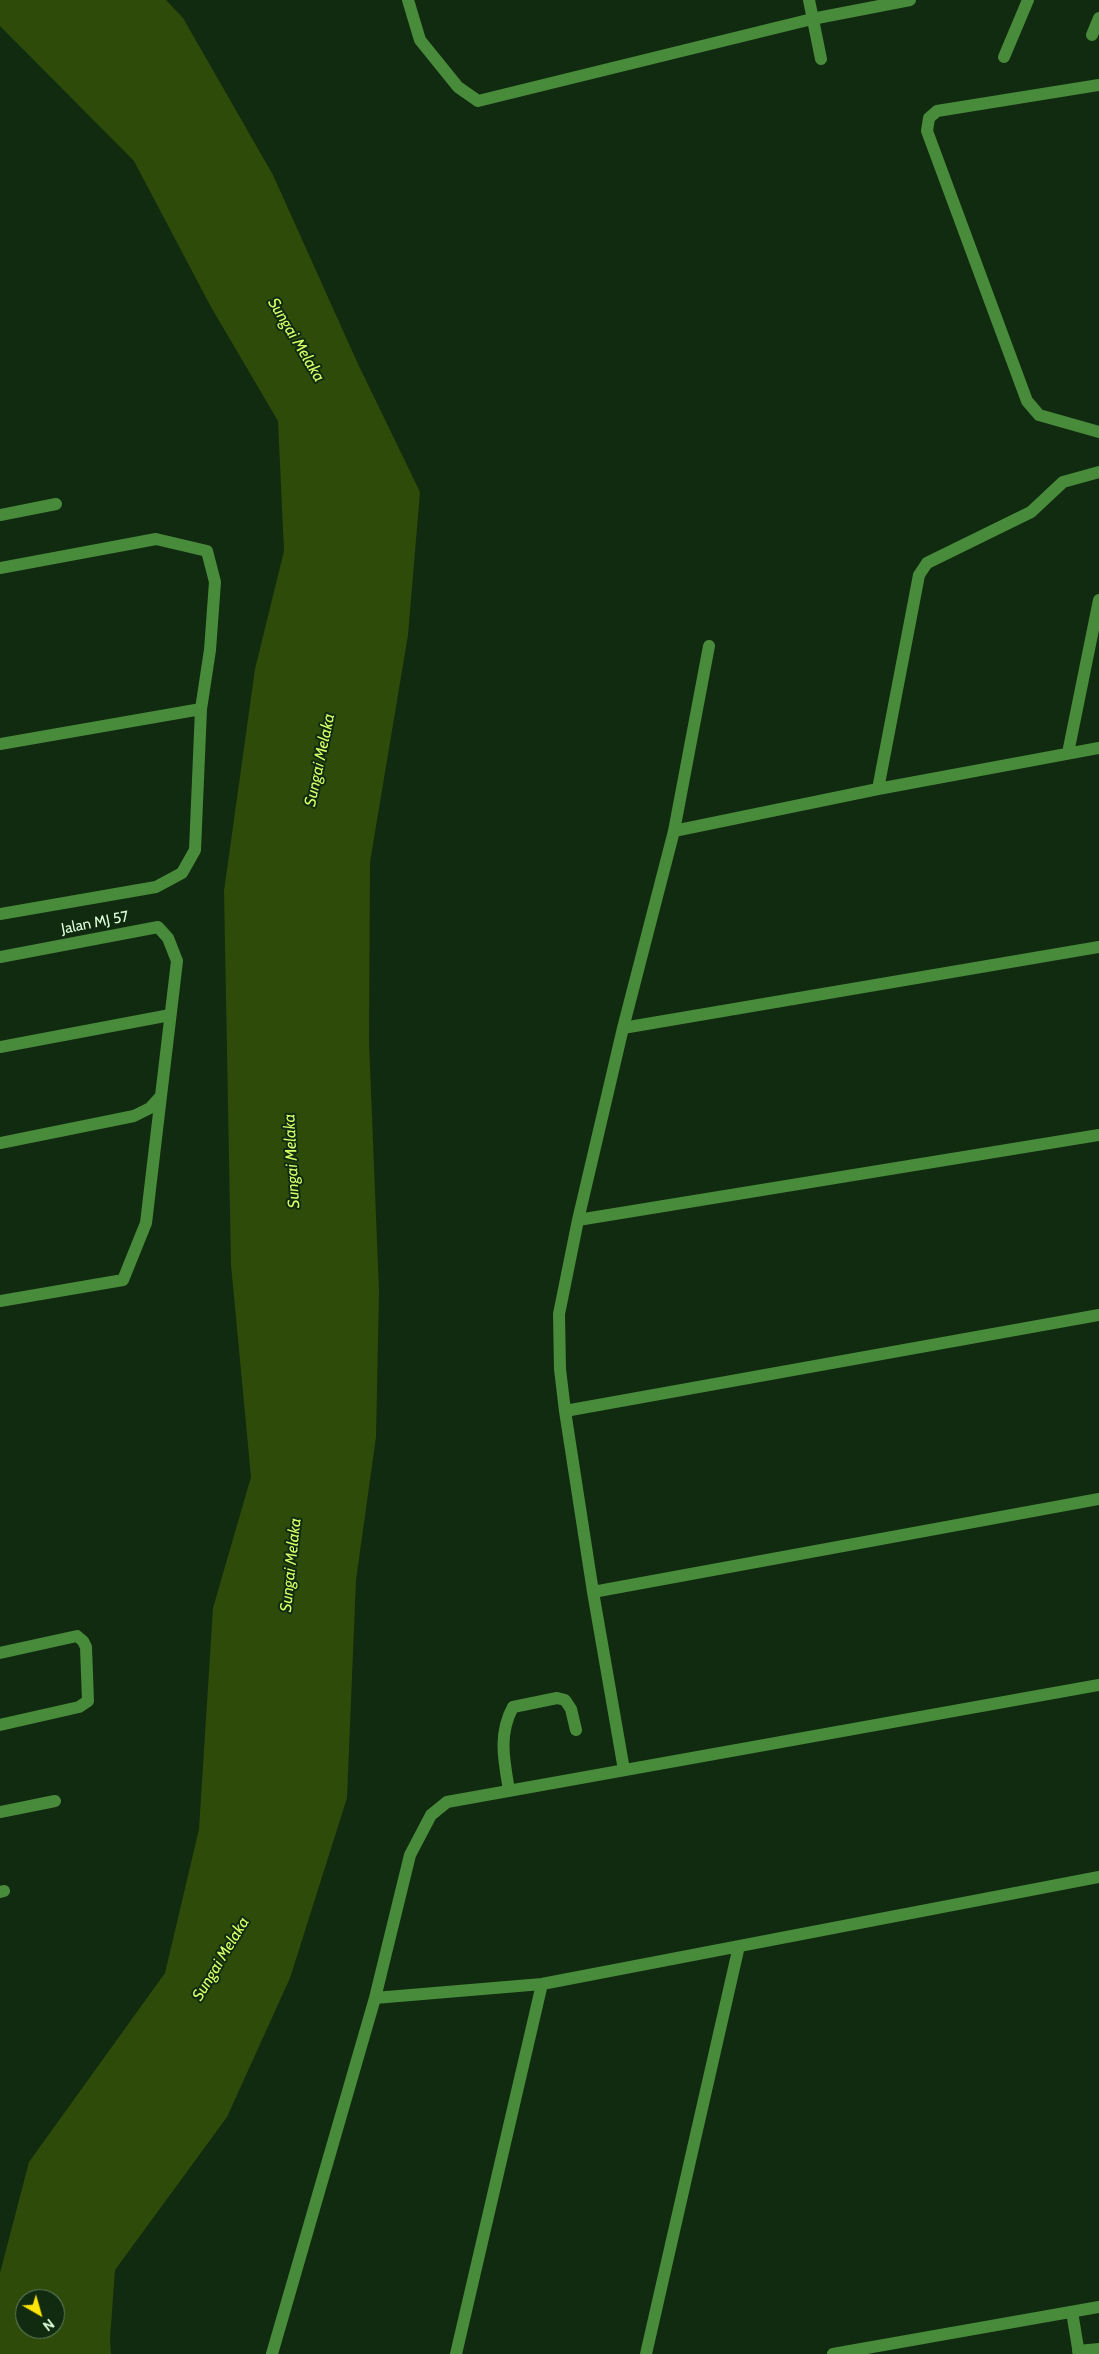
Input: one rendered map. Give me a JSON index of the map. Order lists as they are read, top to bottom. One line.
{"streets":{"street":["Jalan MJ 57"]},"water":["Sungai Melaka"],"north":"bottom right"}
